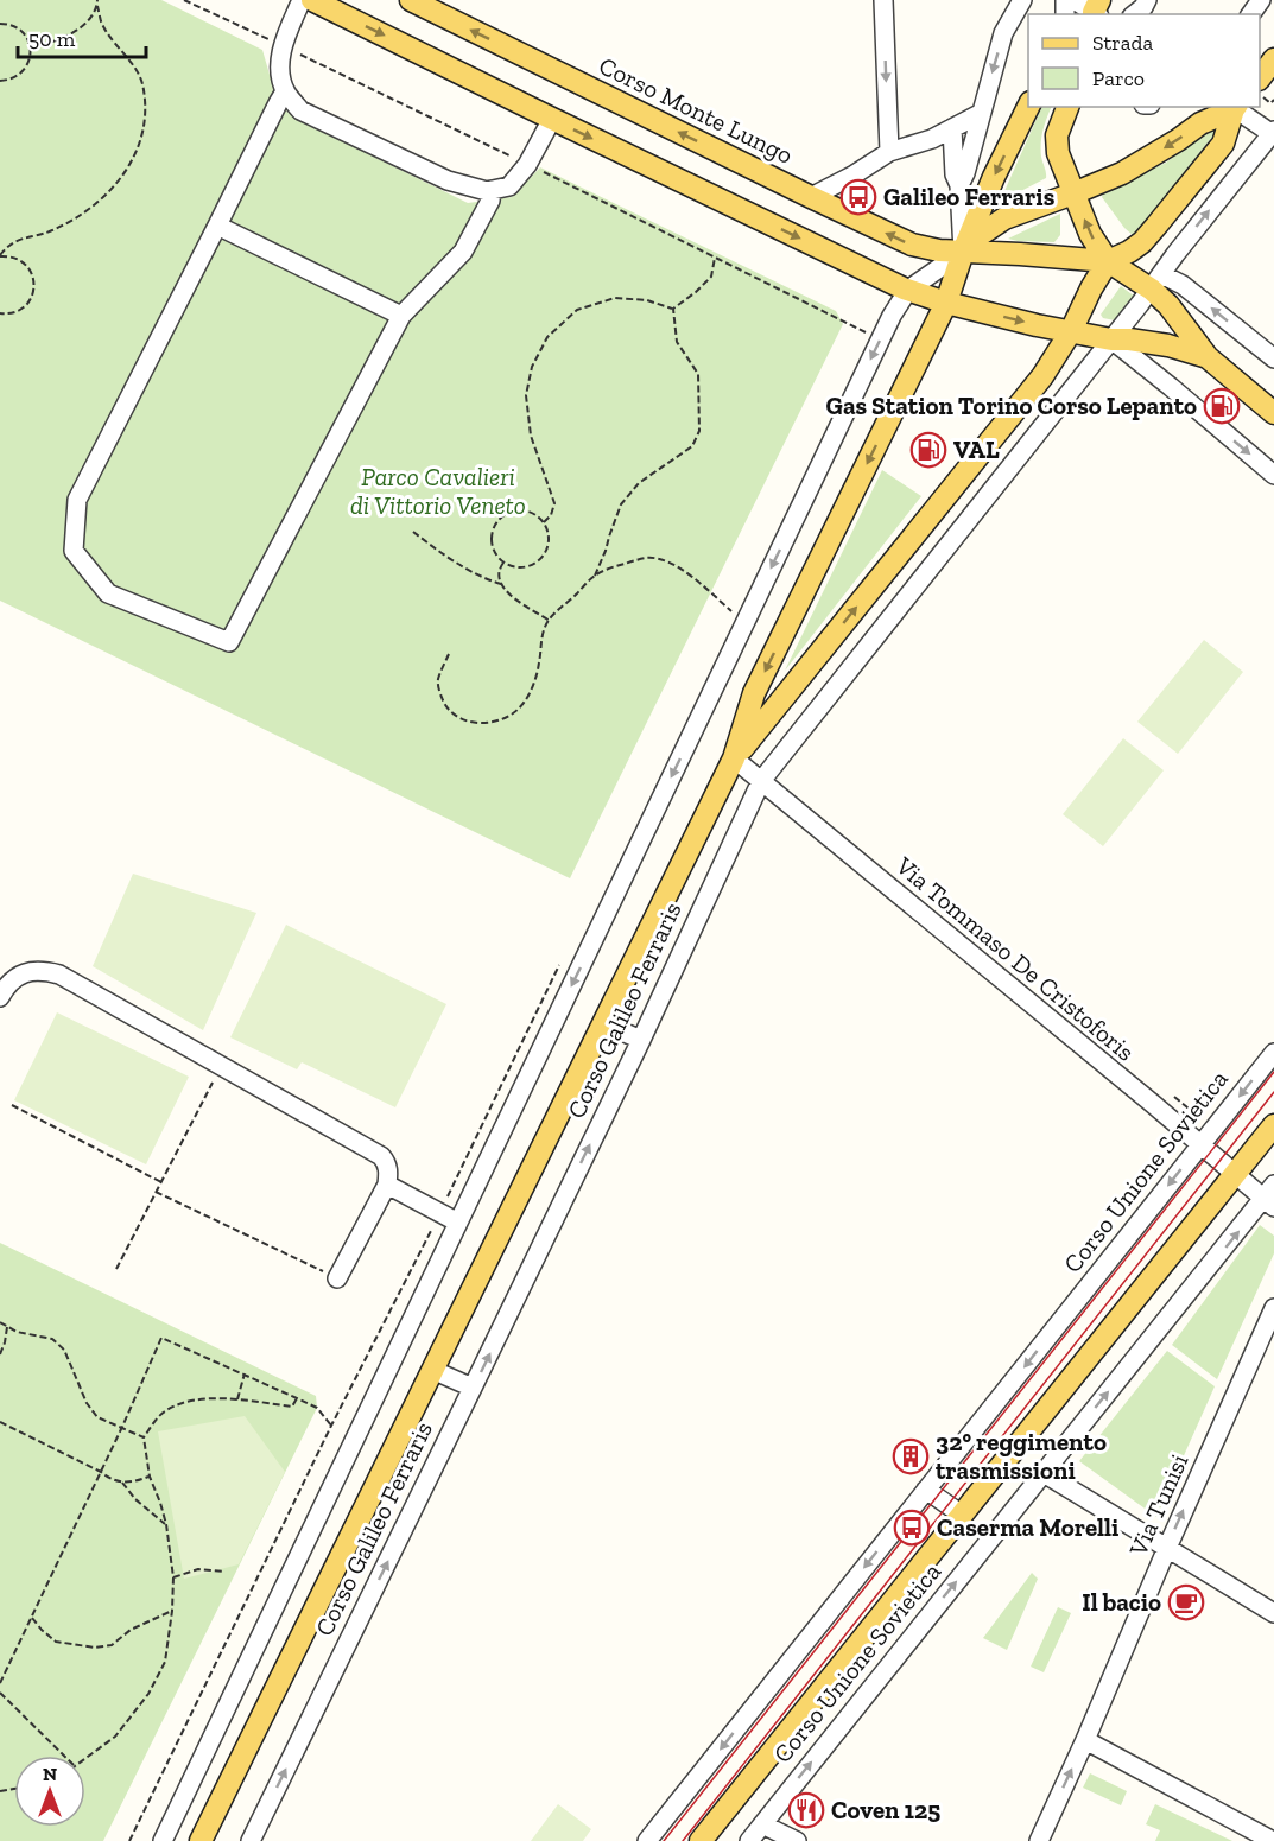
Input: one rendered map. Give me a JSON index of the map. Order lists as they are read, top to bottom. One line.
{"streets":{"main road":["Corso Monte Lungo","Corso Galileo Ferraris","Corso Unione Sovietica"],"street":["Via Tommaso De Cristoforis","Via Tunisi"]},"crossings":[["Corso Monte Lungo","Corso Galileo Ferraris"],["Via Tommaso De Cristoforis","Corso Galileo Ferraris"],["Via Tommaso De Cristoforis","Corso Unione Sovietica"]],"one_way":["Via Tunisi"],"parks":["Parco Cavalieri di Vittorio Veneto"],"places":{"bus stop":["Galileo Ferraris","Caserma Morelli"],"fuel station":["Gas Station Torino Corso Lepanto","VAL"],"building":["32° reggimento trasmissioni"],"cafe":["Il bacio"],"restaurant":["Coven 125"]},"legend":["Strada","Parco"],"scale_bar":"50 m","north":"top"}
